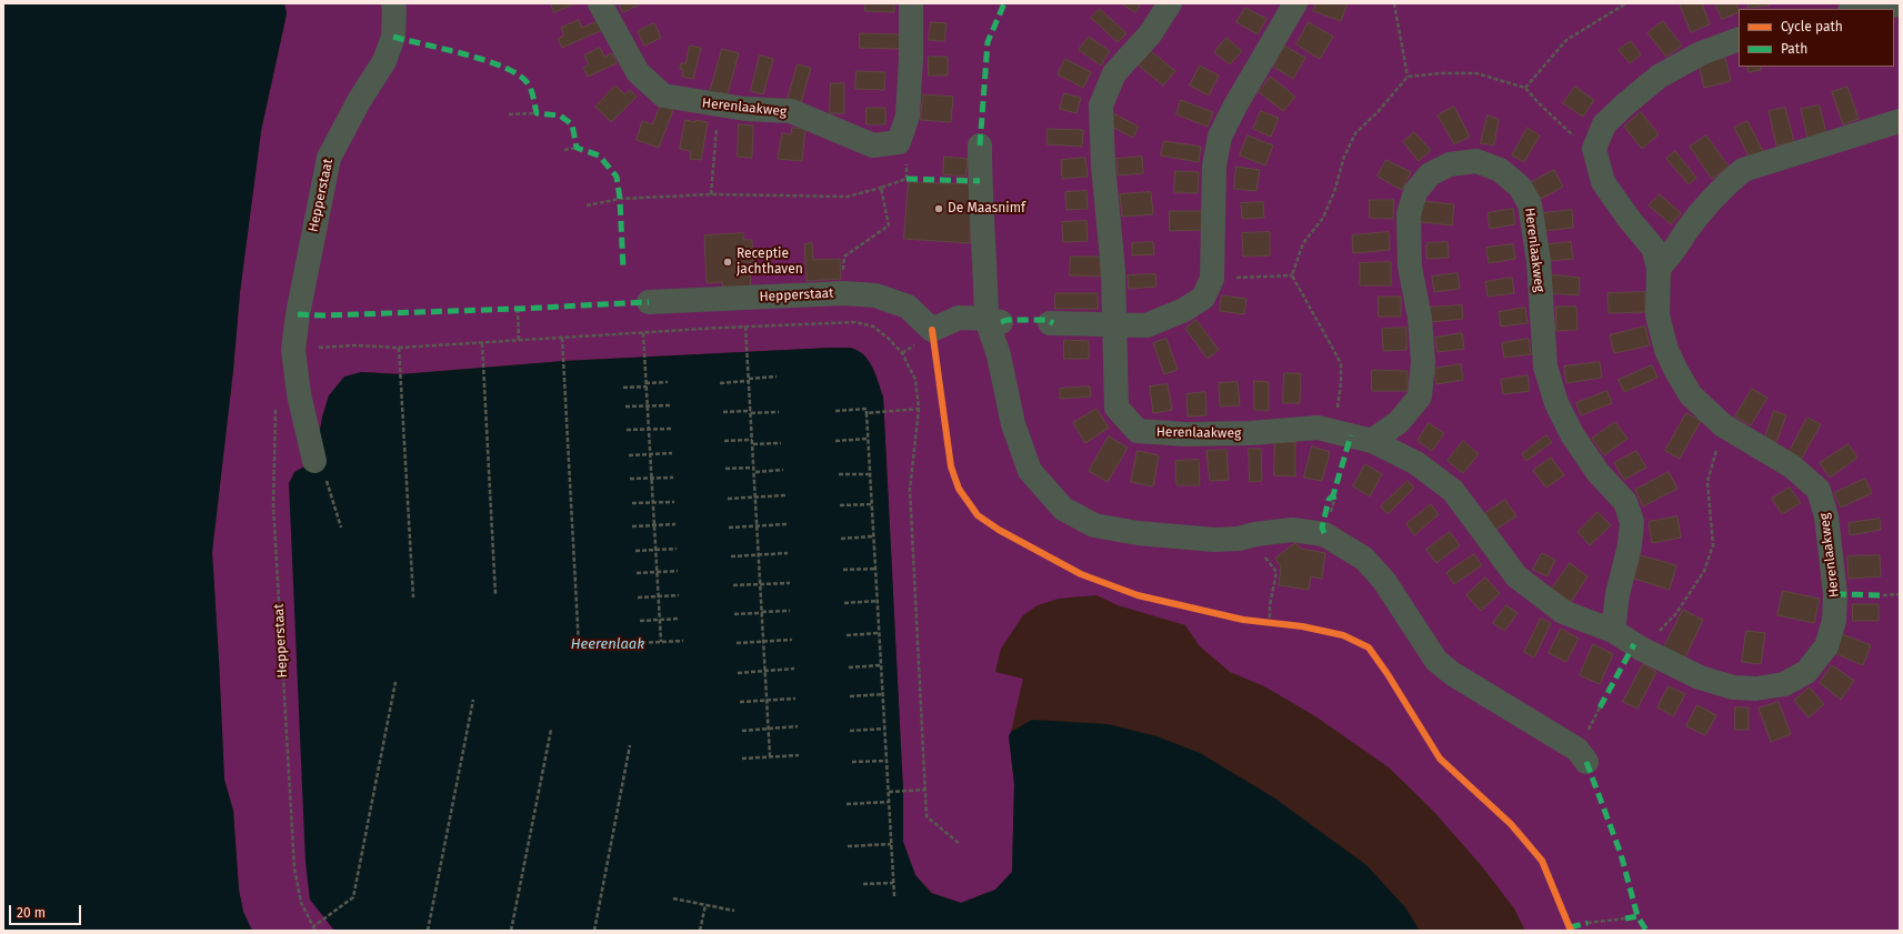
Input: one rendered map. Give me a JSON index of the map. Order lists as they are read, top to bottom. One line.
{"streets":{"lane":["Herenlaakweg","Hepperstaat"]},"water":["Heerenlaak"],"places":["De Maasnimf","Receptie jachthaven"],"legend":["Cycle path","Path"],"scale_bar":"20 m"}
